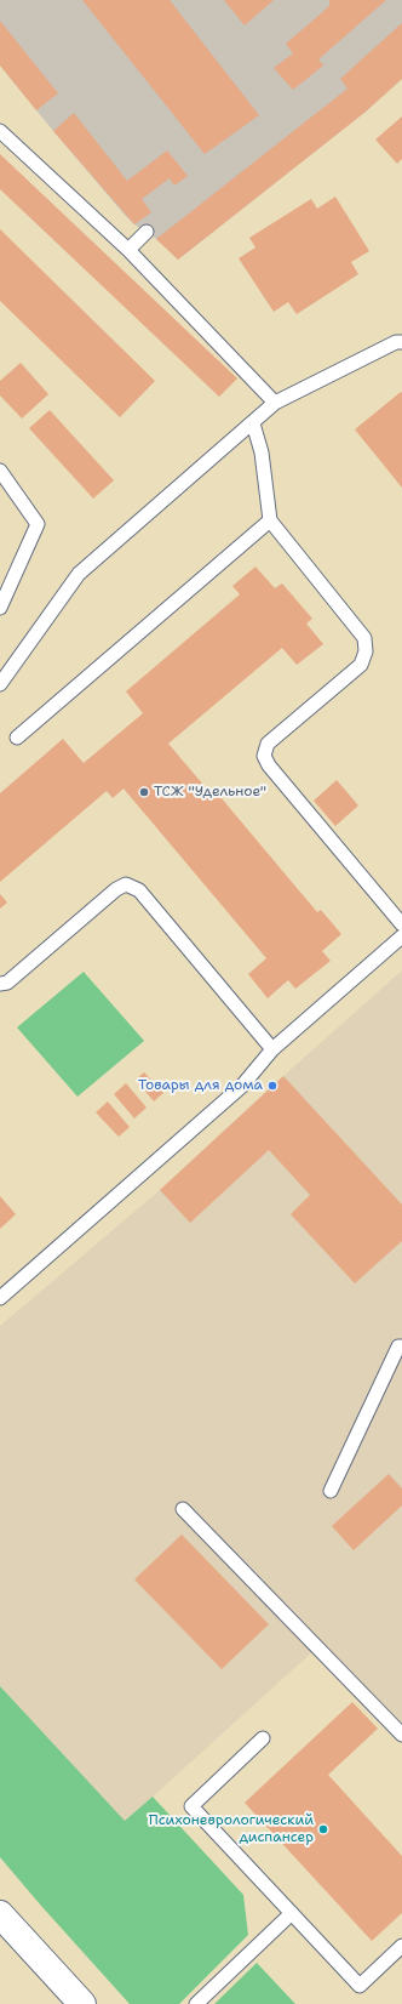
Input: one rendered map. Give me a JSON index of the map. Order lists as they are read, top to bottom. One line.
{"places":["ТСЖ \"Удельное\"","Товары для дома","Психоневрологический диспансер"]}
